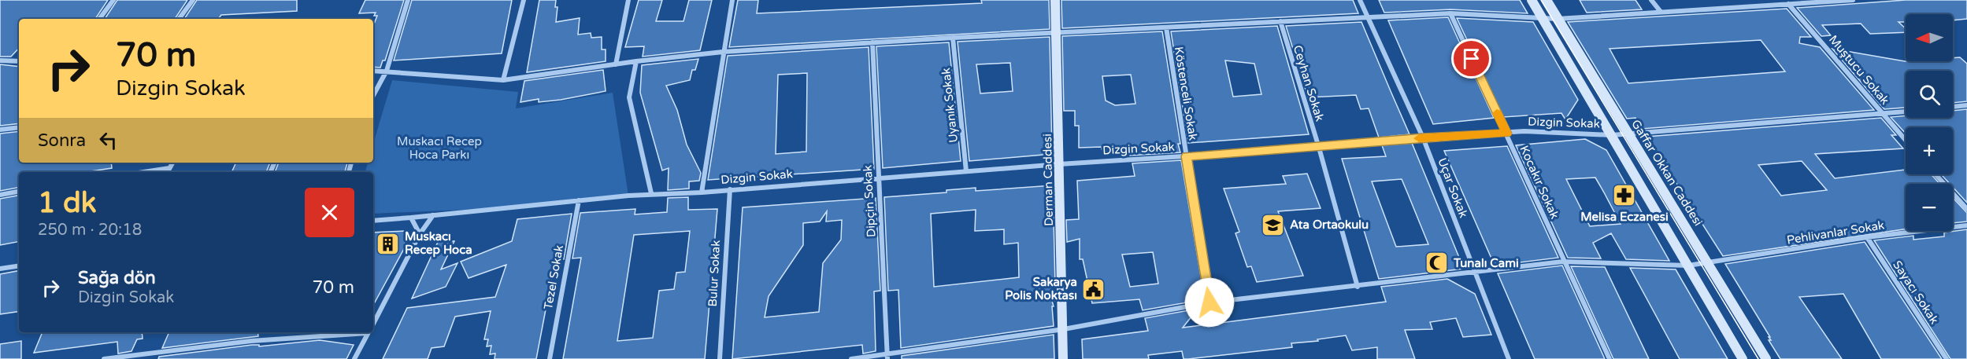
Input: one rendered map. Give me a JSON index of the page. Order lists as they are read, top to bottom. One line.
{"streets":{"main road":["Gaffar Okkan Caddesi","Derman Caddesi"],"street":["Muştucu Sokak","Ceyhan Sokak","Köstenceli Sokak","Uyanık Sokak","Dizgin Sokak","Kocakır Sokak","Uçar Sokak","Dipçin Sokak","Pehlivanlar Sokak","Bulur Sokak","Tezel Sokak","Sayacı Sokak"]},"crossings":[["Muştucu Sokak","Dizgin Sokak"],["Ceyhan Sokak","Dizgin Sokak"],["Ceyhan Sokak","Pehlivanlar Sokak"],["Köstenceli Sokak","Dizgin Sokak"],["Köstenceli Sokak","Pehlivanlar Sokak"],["Uyanık Sokak","Dizgin Sokak"],["Dizgin Sokak","Gaffar Okkan Caddesi"],["Dizgin Sokak","Derman Caddesi"],["Dizgin Sokak","Kocakır Sokak"],["Dizgin Sokak","Uçar Sokak"],["Dizgin Sokak","Dipçin Sokak"],["Dizgin Sokak","Bulur Sokak"],["Dizgin Sokak","Tezel Sokak"],["Gaffar Okkan Caddesi","Pehlivanlar Sokak"],["Derman Caddesi","Pehlivanlar Sokak"],["Kocakır Sokak","Pehlivanlar Sokak"],["Uçar Sokak","Pehlivanlar Sokak"],["Dipçin Sokak","Pehlivanlar Sokak"],["Pehlivanlar Sokak","Sayacı Sokak"]],"parks":["Muskacı Recep Hoca Parkı"],"places":{"pharmacy":["Melisa Eczanesi"],"school or university":["Ata Ortaokulu"],"building":["Muskacı Recep Hoca"],"mosque":["Tunalı Cami"],"public building":["Sakarya Polis Noktası"]},"north":"left","page":{"map_buttons":["+","−"],"turn":["70 m","Dizgin Sokak"],"then":"Sonra","heading":["1 dk","250 m · 20:18"],"list":[{"name":"Sağa dön","note":"Dizgin Sokak","value":"70 m"}]}}
